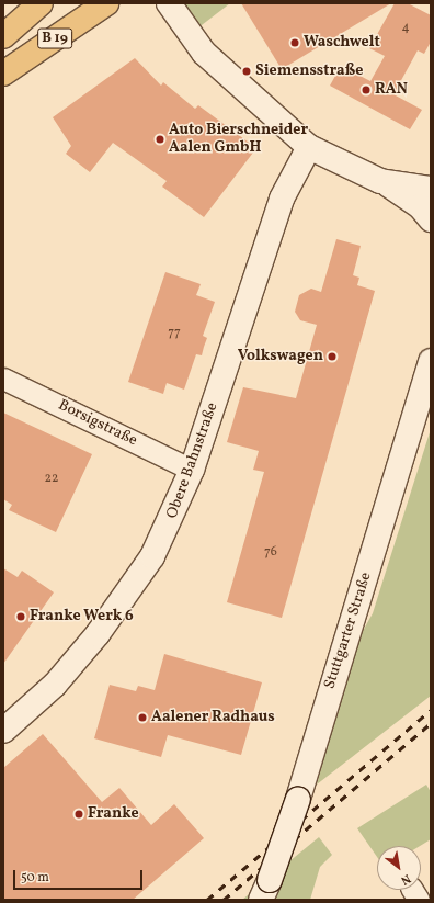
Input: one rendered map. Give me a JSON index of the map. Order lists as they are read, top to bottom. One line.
{"streets":{"highway":["B 19"],"street":["Borsigstraße","Obere Bahnstraße","Stuttgarter Straße"]},"crossings":[["Borsigstraße","Obere Bahnstraße"]],"places":["Waschwelt","Siemensstraße","RAN","Auto Bierschneider Aalen GmbH","Volkswagen","Franke Werk 6","Aalener Radhaus","Franke"],"house_numbers":["4","77","22","76"],"scale_bar":"50 m","north":"bottom right"}
